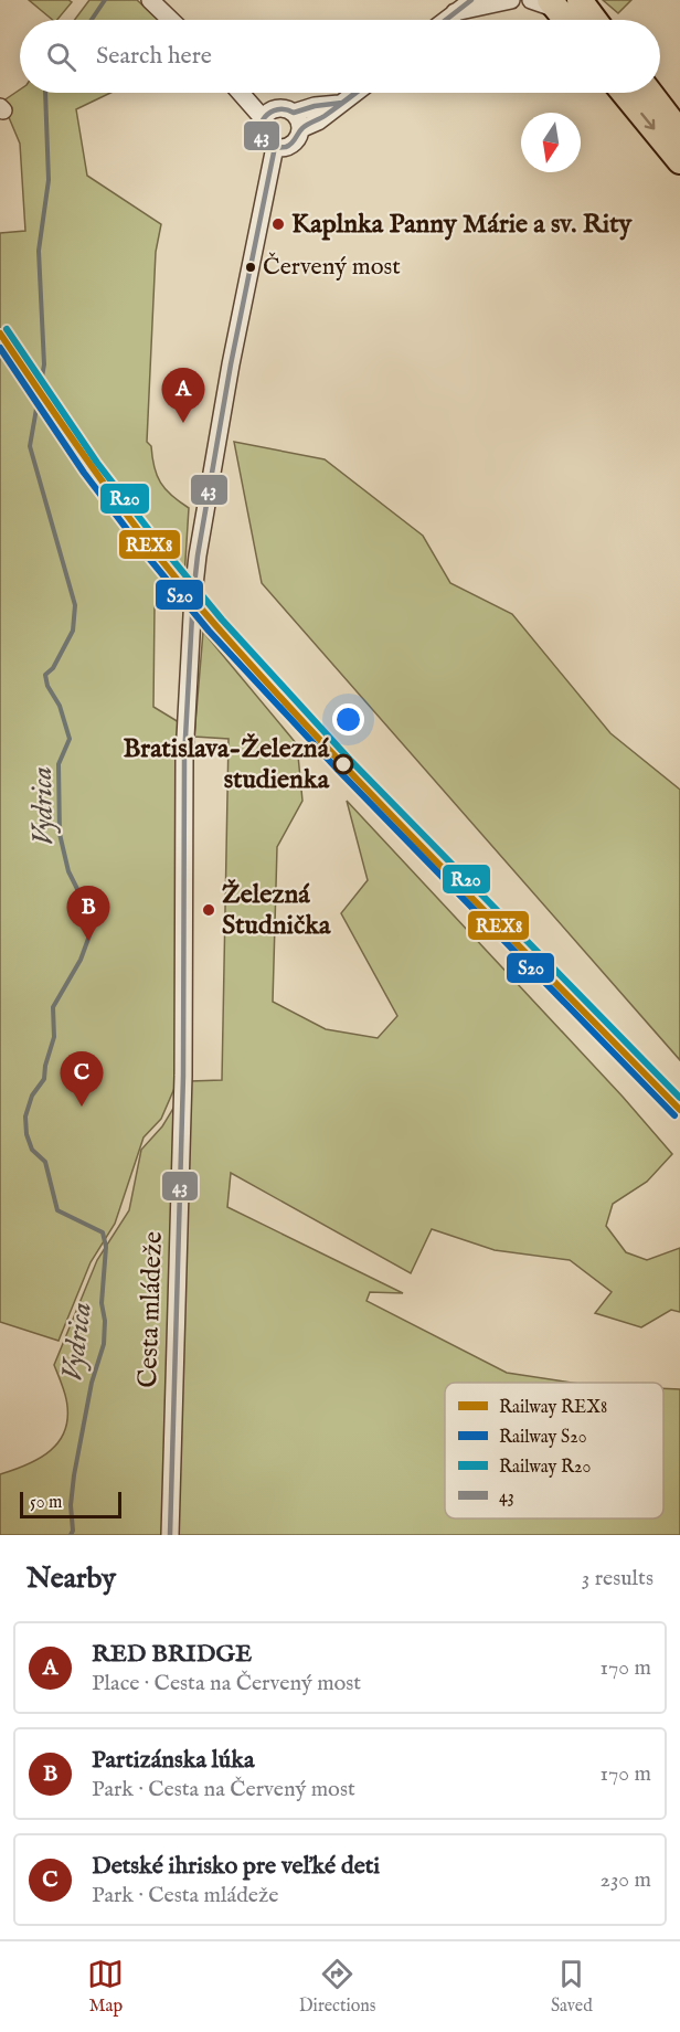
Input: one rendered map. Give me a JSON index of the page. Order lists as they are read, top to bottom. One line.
{"streets":{"street":["Cesta mládeže"]},"water":["Vydrica"],"places":["Kaplnka Panny Márie a sv. Rity","Červený most","Bratislava-Železná studienka","Železná Studnička"],"lines":["transit line 43","rail line R20","rail line REX8","rail line S20"],"legend":["Railway REX8","Railway S20","Railway R20","43"],"scale_bar":"50 m","north":"bottom","page":{"search":"Search here","pins":["A","B","C"],"scale":"50 m","heading":["Nearby","3 results"],"list":[{"mark":"A","name":"RED BRIDGE","note":"Place · Cesta na Červený most","value":"170 m"},{"mark":"B","name":"Partizánska lúka","note":"Park · Cesta na Červený most","value":"170 m"},{"mark":"C","name":"Detské ihrisko pre veľké deti","note":"Park · Cesta mládeže","value":"230 m"}],"nav":["Map","Directions","Saved"]}}
